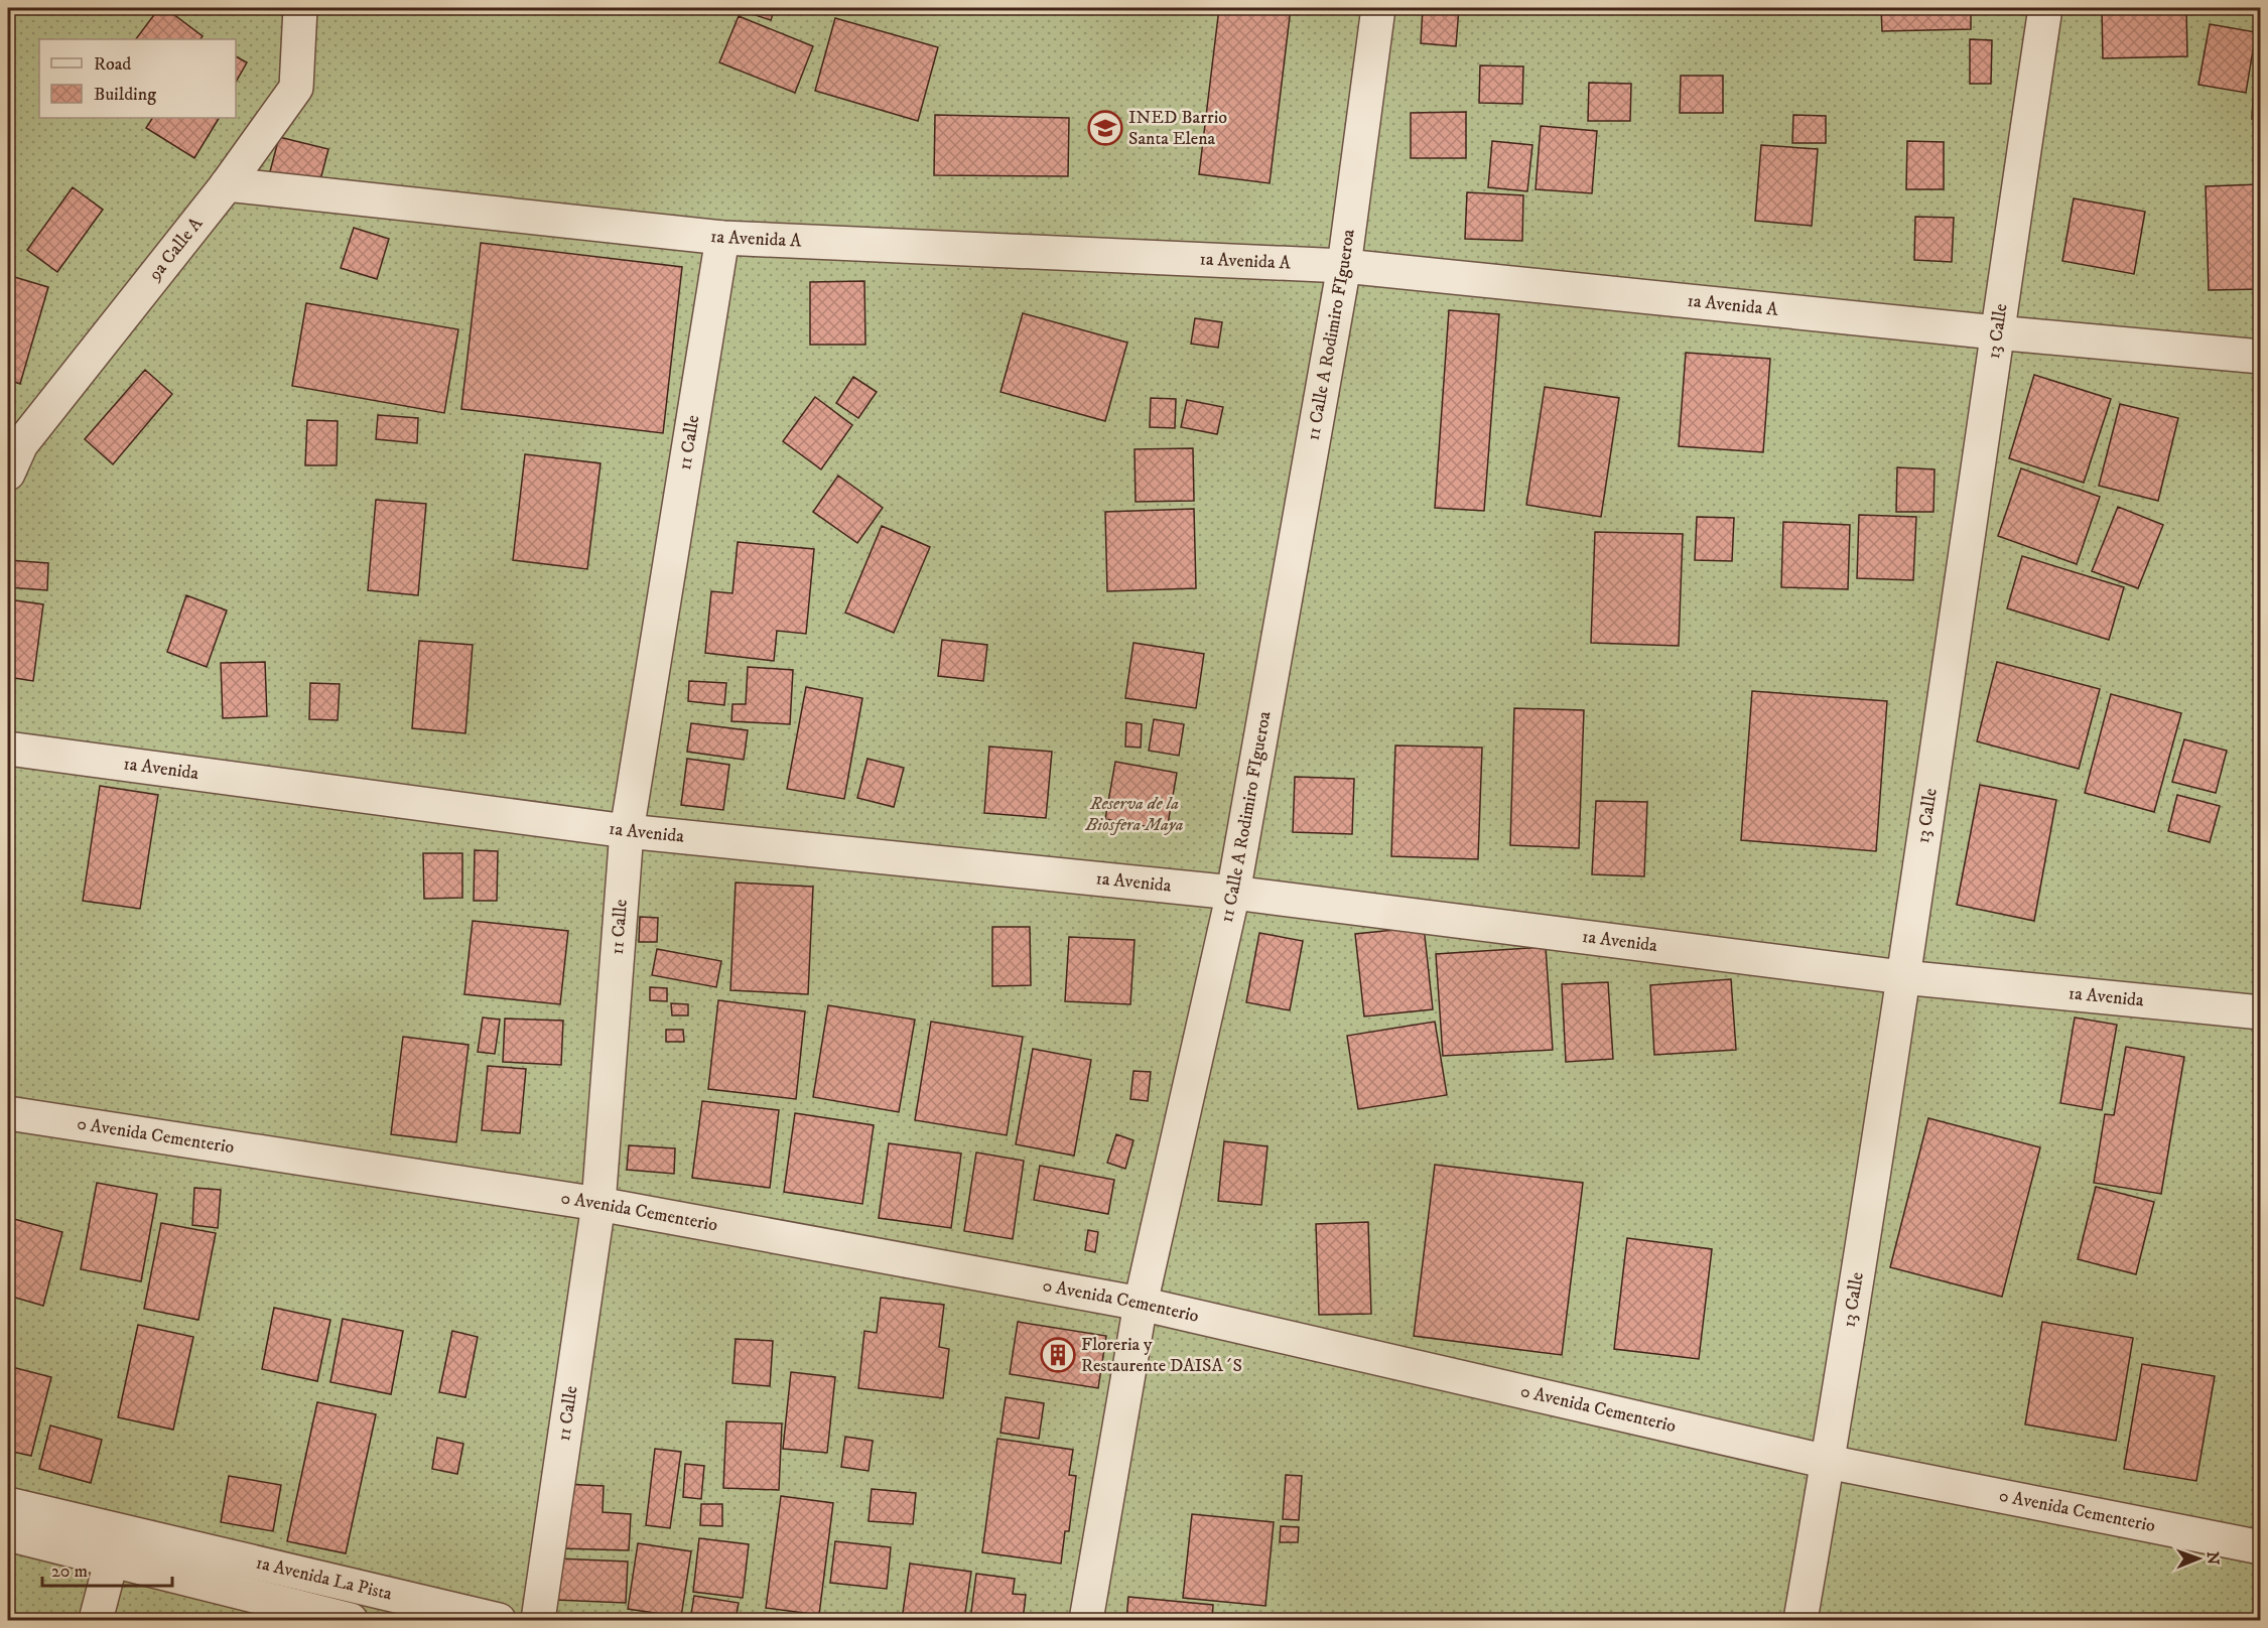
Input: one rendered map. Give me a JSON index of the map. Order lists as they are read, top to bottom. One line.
{"streets":{"street":["1a Avenida A","9a Calle A","13 Calle","11 Calle A Rodimiro FIgueroa","11 Calle","1a Avenida","0 Avenida Cementerio","1a Avenida La Pista"]},"crossings":[["1a Avenida A","9a Calle A"],["1a Avenida A","13 Calle"],["1a Avenida A","11 Calle A Rodimiro FIgueroa"],["1a Avenida A","11 Calle"],["13 Calle","1a Avenida"],["13 Calle","0 Avenida Cementerio"],["11 Calle A Rodimiro FIgueroa","1a Avenida"],["11 Calle A Rodimiro FIgueroa","0 Avenida Cementerio"],["11 Calle","1a Avenida"],["11 Calle","0 Avenida Cementerio"]],"parks":["Reserva de la Biosfera Maya"],"places":{"school or university":["INED Barrio Santa Elena"],"building":["Floreria y Restaurente DAISA´S"]},"legend":["Road","Building"],"scale_bar":"20 m","north":"right"}
